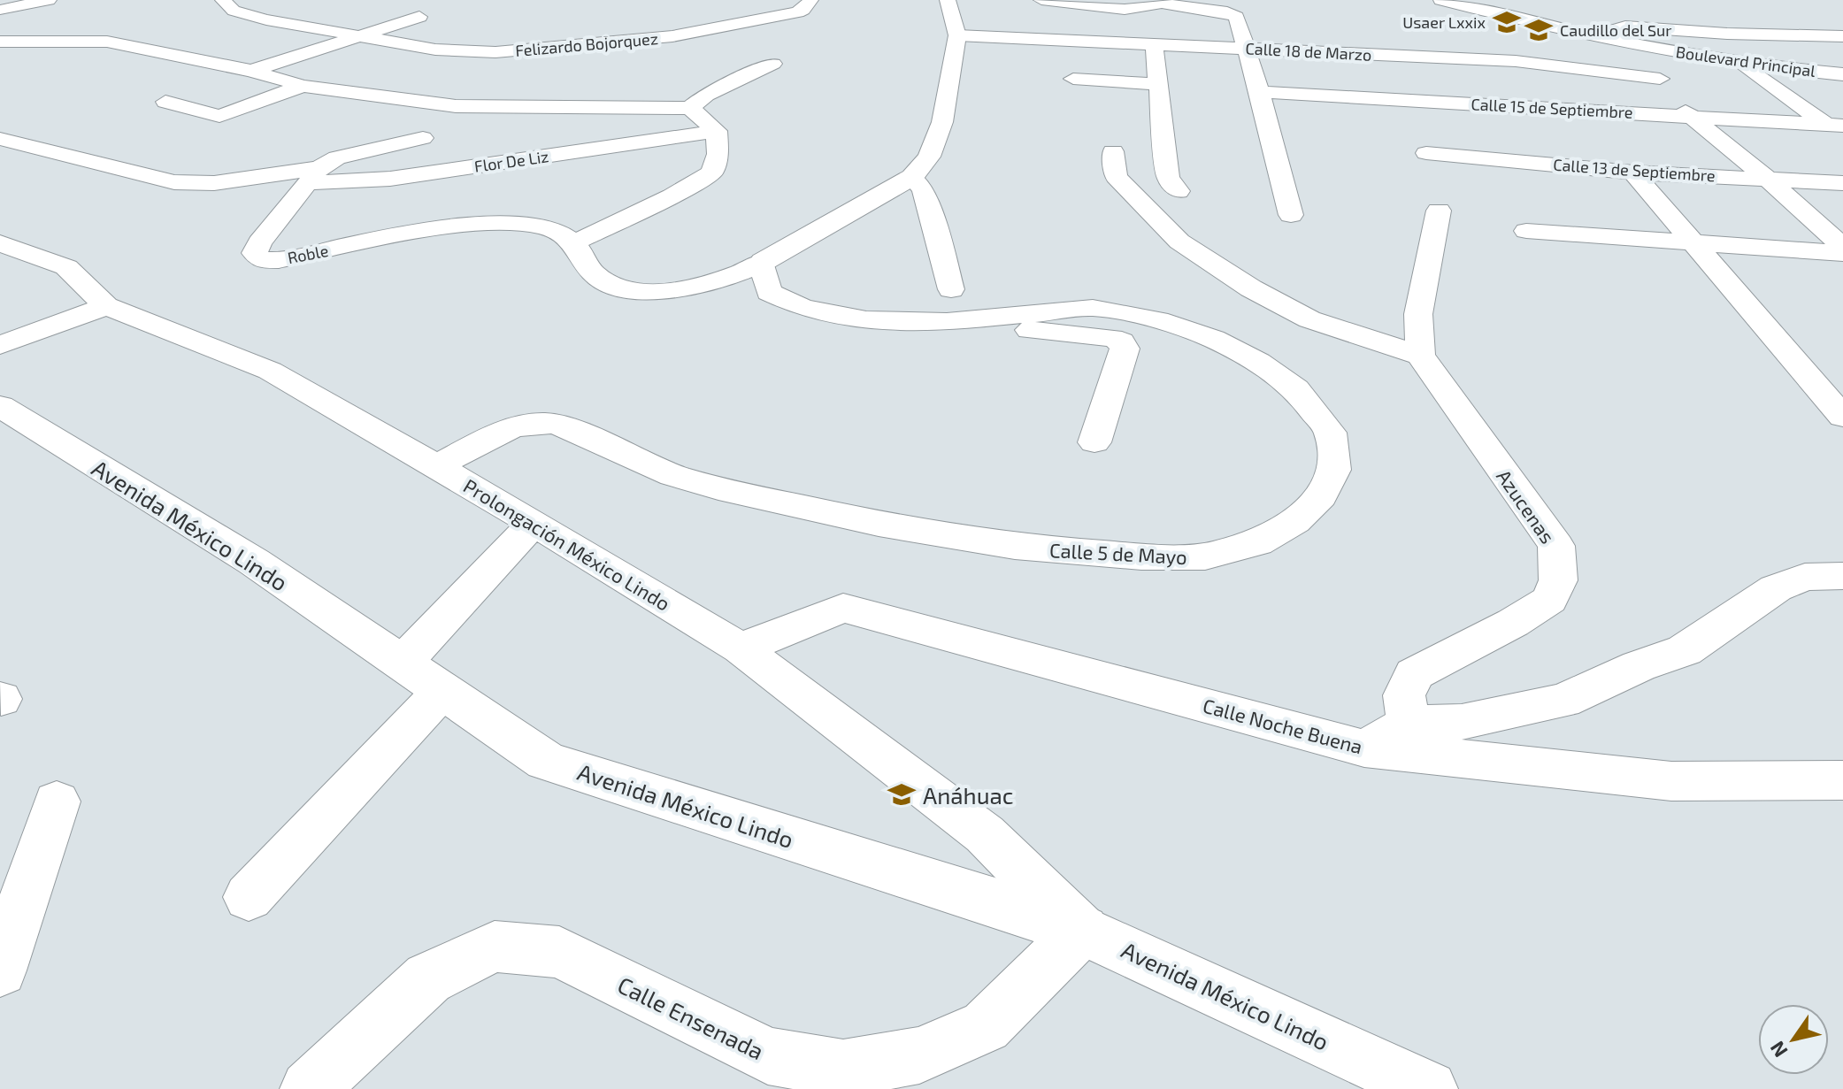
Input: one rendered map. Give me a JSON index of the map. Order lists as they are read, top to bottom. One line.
{"streets":{"street":["Felizardo Bojorquez","Calle 18 de Marzo","Boulevard Principal","Calle 15 de Septiembre","Flor De Liz","Calle 13 de Septiembre","Roble","Azucenas","Avenida México Lindo","Prolongación México Lindo","Calle 5 de Mayo","Calle Noche Buena","Calle Ensenada"]},"crossings":[["Flor De Liz","Roble"],["Avenida México Lindo","Prolongación México Lindo"],["Avenida México Lindo","Calle Ensenada"],["Prolongación México Lindo","Calle 5 de Mayo"],["Prolongación México Lindo","Calle Noche Buena"],["Prolongación México Lindo","Calle Ensenada"]],"places":{"school or university":["Usaer Lxxix","Caudillo del Sur","Anáhuac"]},"north":"bottom left"}
